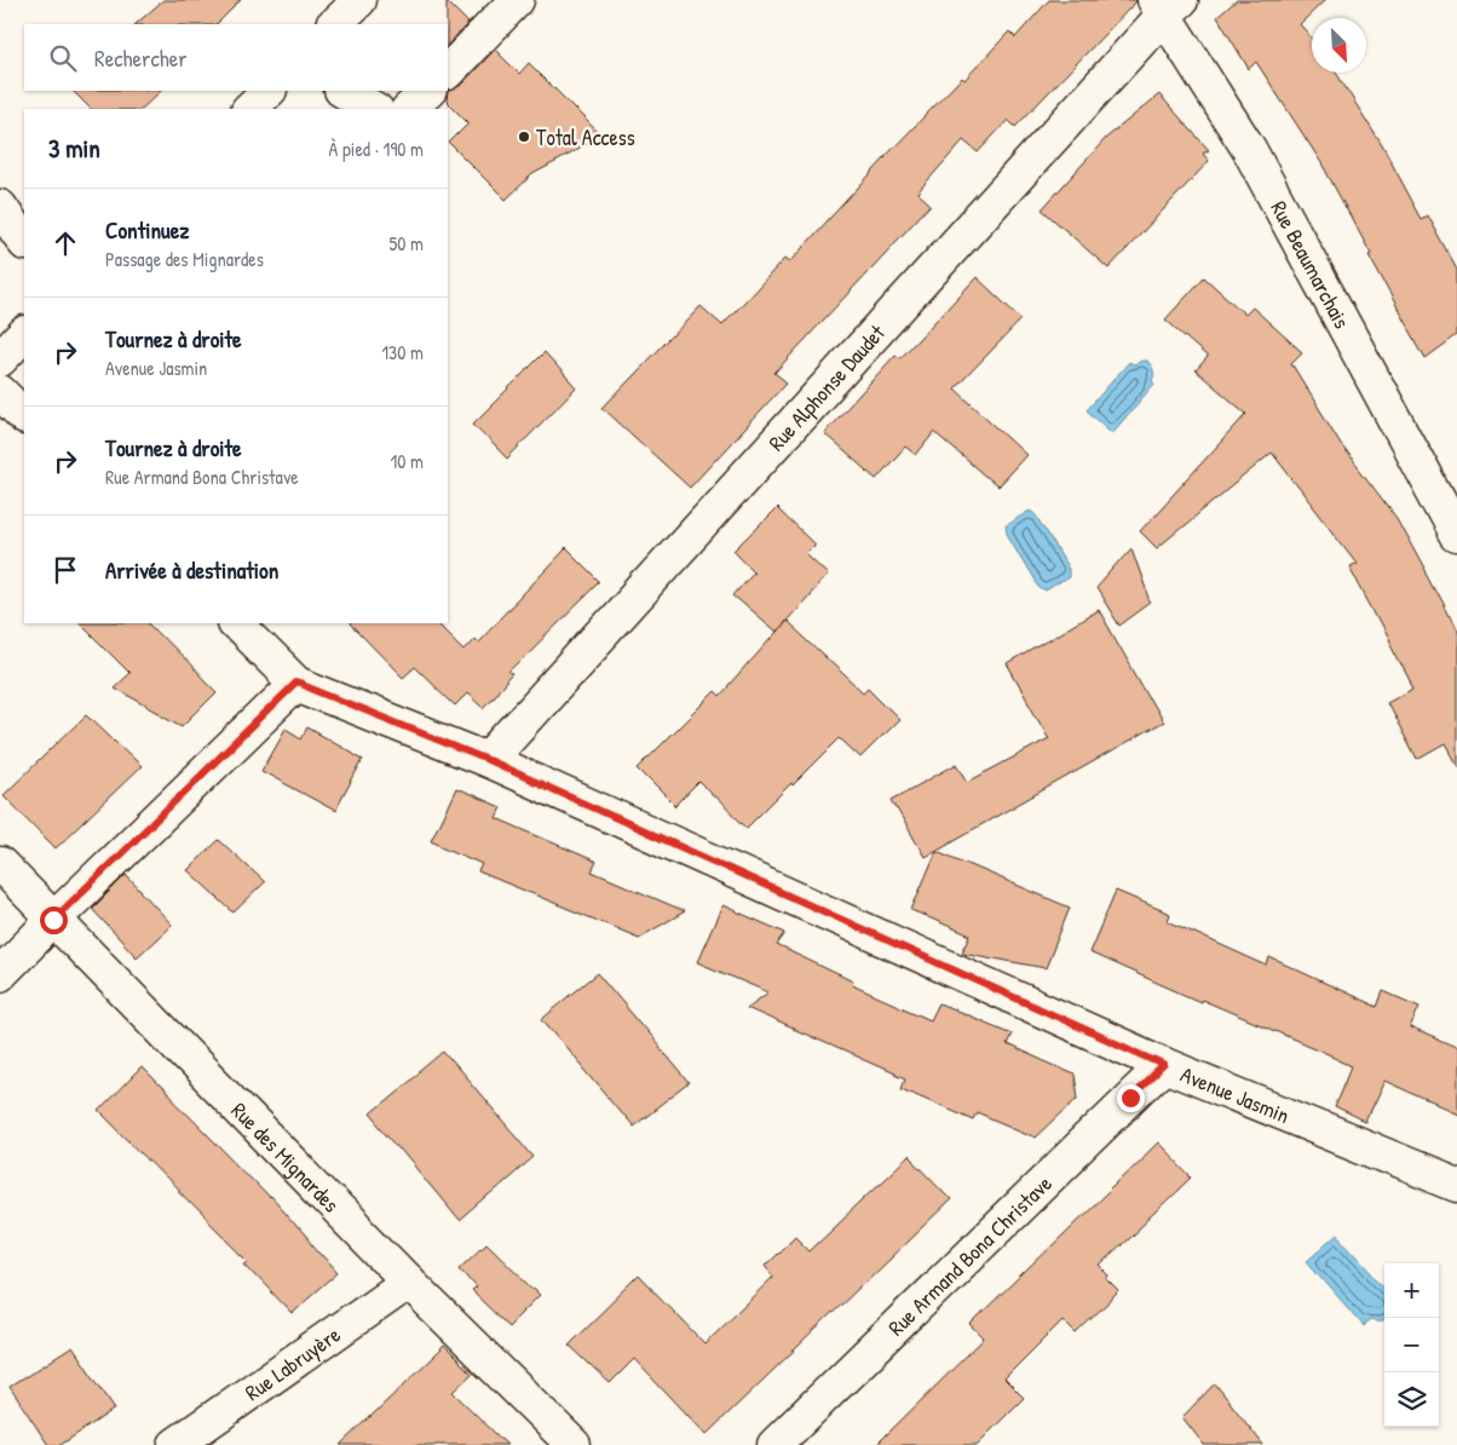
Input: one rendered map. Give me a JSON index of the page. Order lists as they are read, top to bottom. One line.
{"streets":{"street":["Rue Beaumarchais","Rue Alphonse Daudet","Avenue Jasmin","Rue des Mignardes","Rue Armand Bona Christave","Rue Labruyère"]},"crossings":[["Rue Beaumarchais","Rue Alphonse Daudet"],["Rue Alphonse Daudet","Avenue Jasmin"],["Avenue Jasmin","Rue Armand Bona Christave"],["Rue des Mignardes","Rue Labruyère"]],"places":["Total Access"],"north":"bottom right","page":{"search":"Rechercher","heading":["3 min","À pied · 190 m"],"list":[["Continuez","Passage des Mignardes","50 m"],["Tournez à droite","Avenue Jasmin","130 m"],["Tournez à droite","Rue Armand Bona Christave","10 m"],"Arrivée à destination"],"map_buttons":["+","−"]}}
